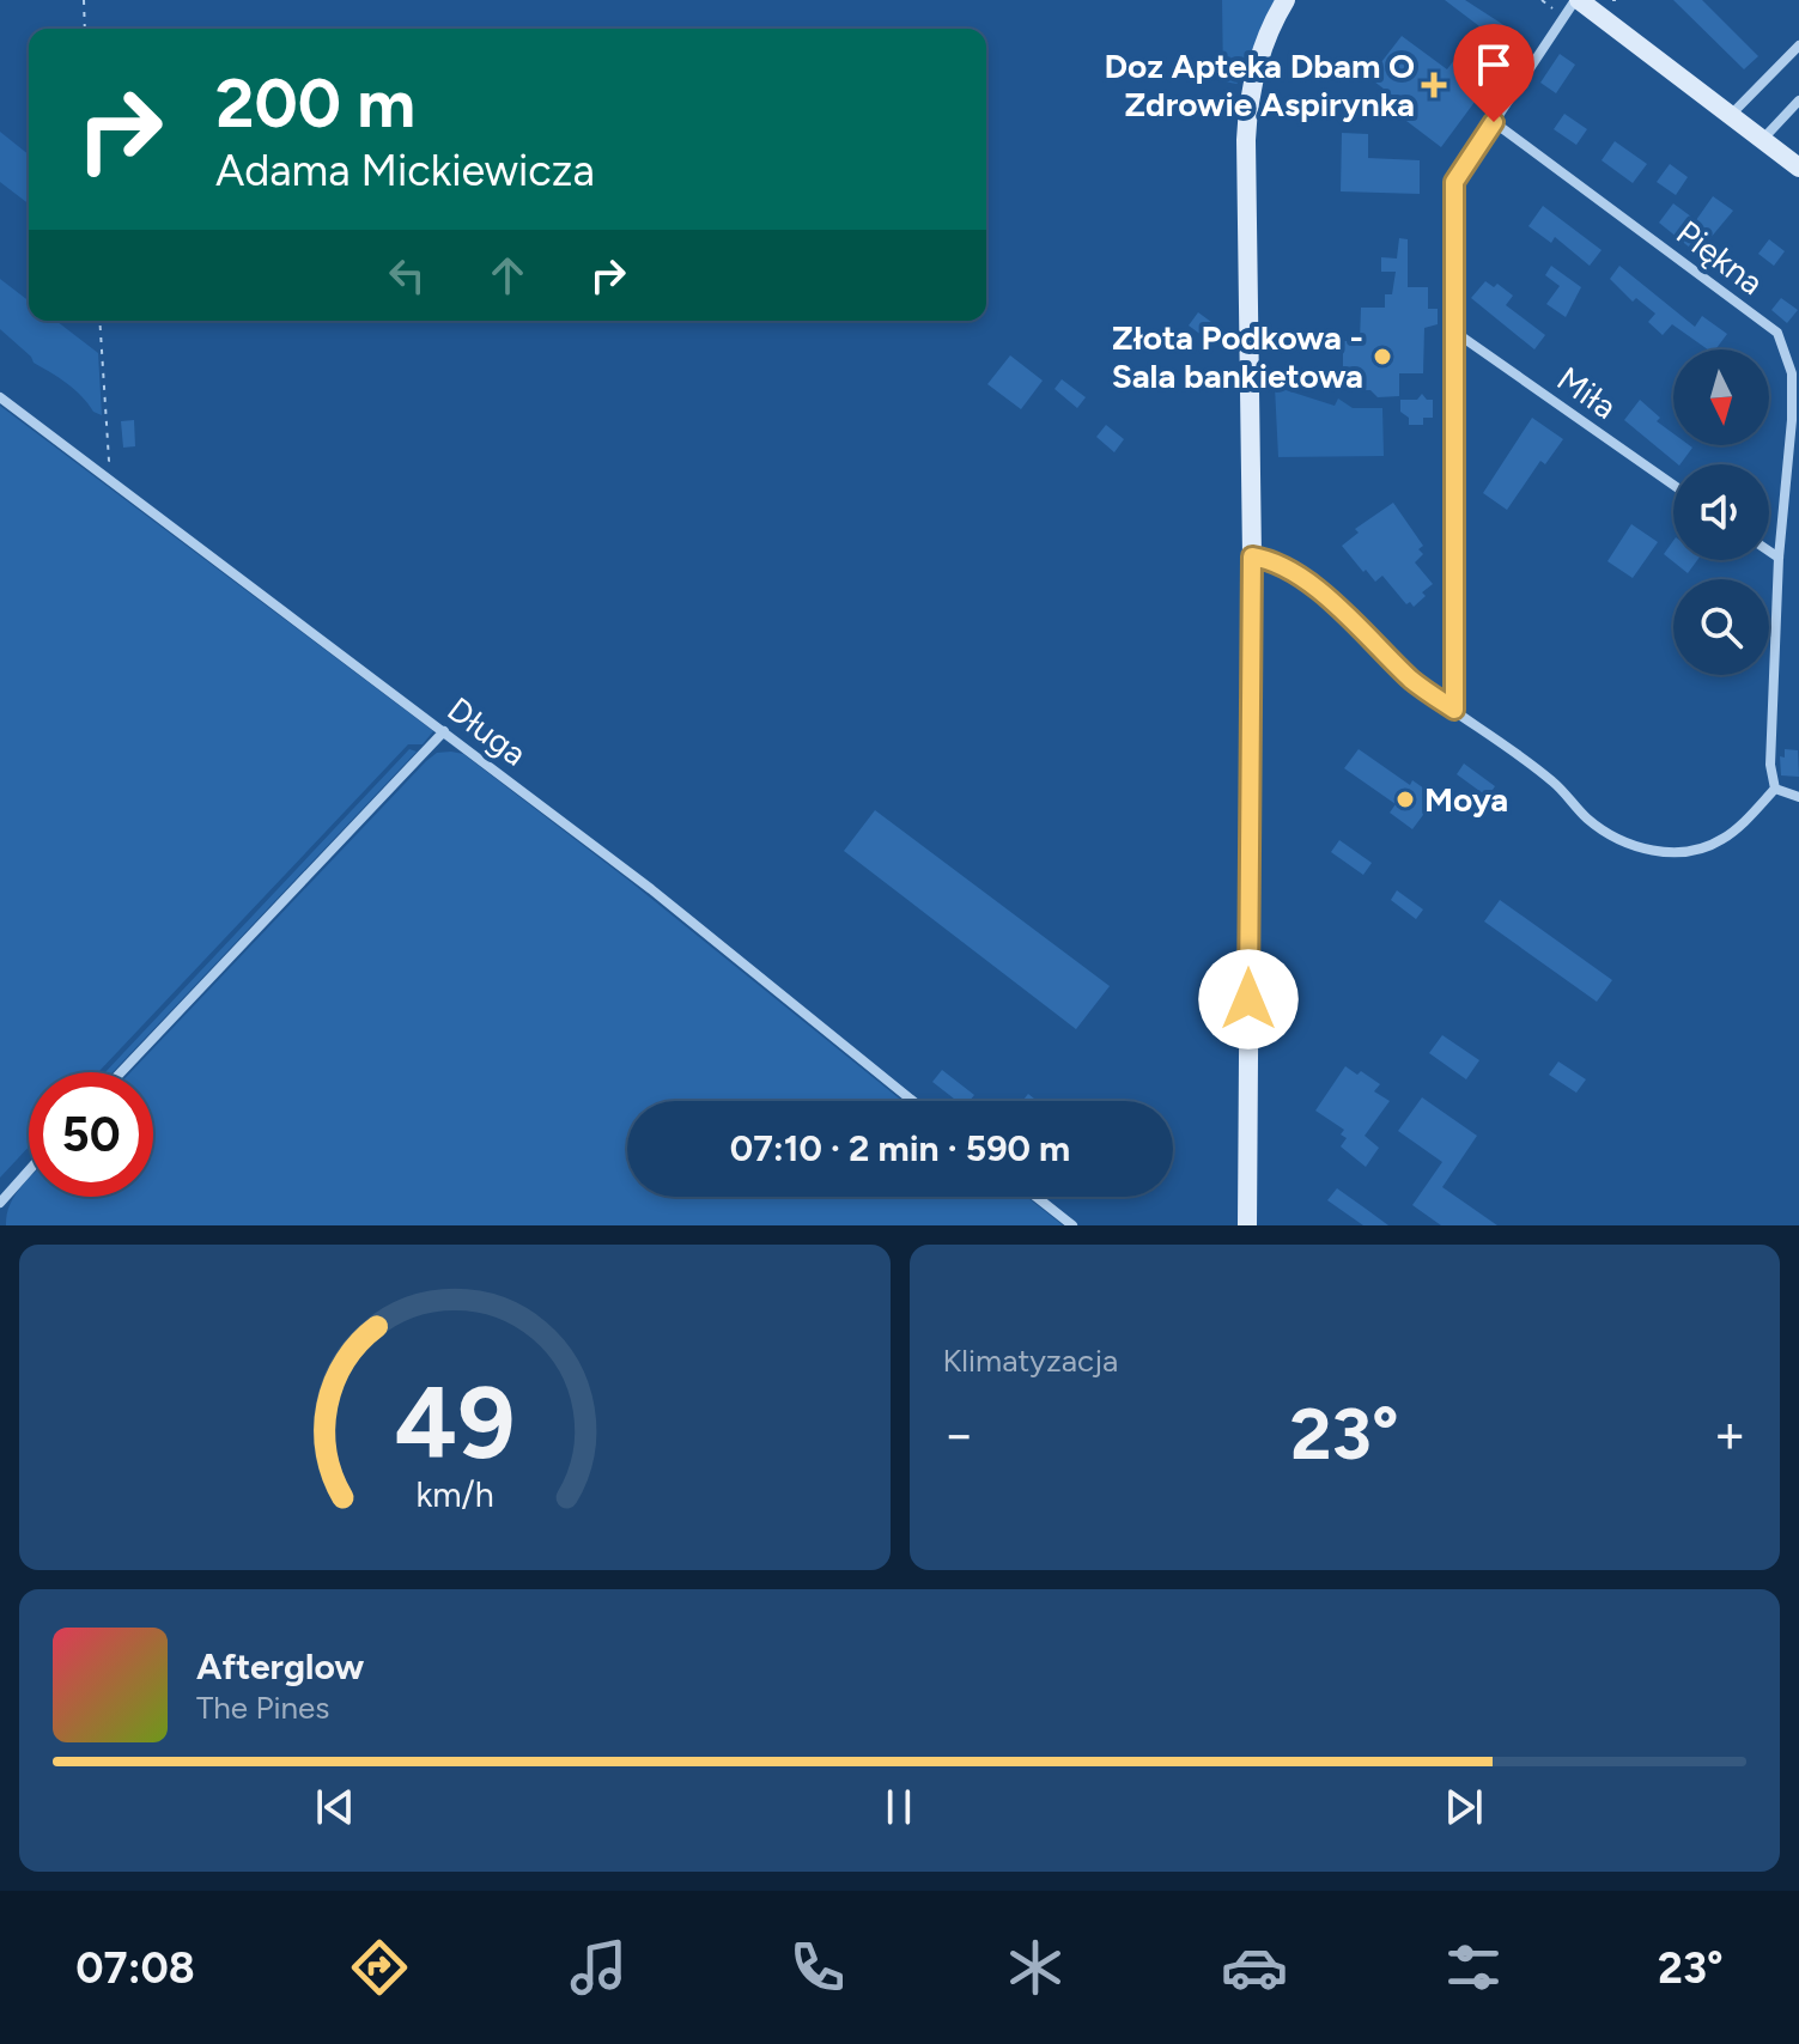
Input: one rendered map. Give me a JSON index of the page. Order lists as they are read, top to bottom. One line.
{"streets":{"street":["Piękna","Miła","Długa"]},"places":{"health":["Doz Apteka Dbam O Zdrowie Aspirynka"],"other":["Złota Podkowa - Sala bankietowa","Moya"]},"north":"bottom","page":{"turn":["200 m","Adama Mickiewicza"],"limit":"50","trip":"07:10 · 2 min · 590 m","tile":"Klimatyzacja","heat":["−","23°","+"],"song":["Afterglow","The Pines"],"tabs":["07:08","23°"],"gauge":["49","km/h"]}}
